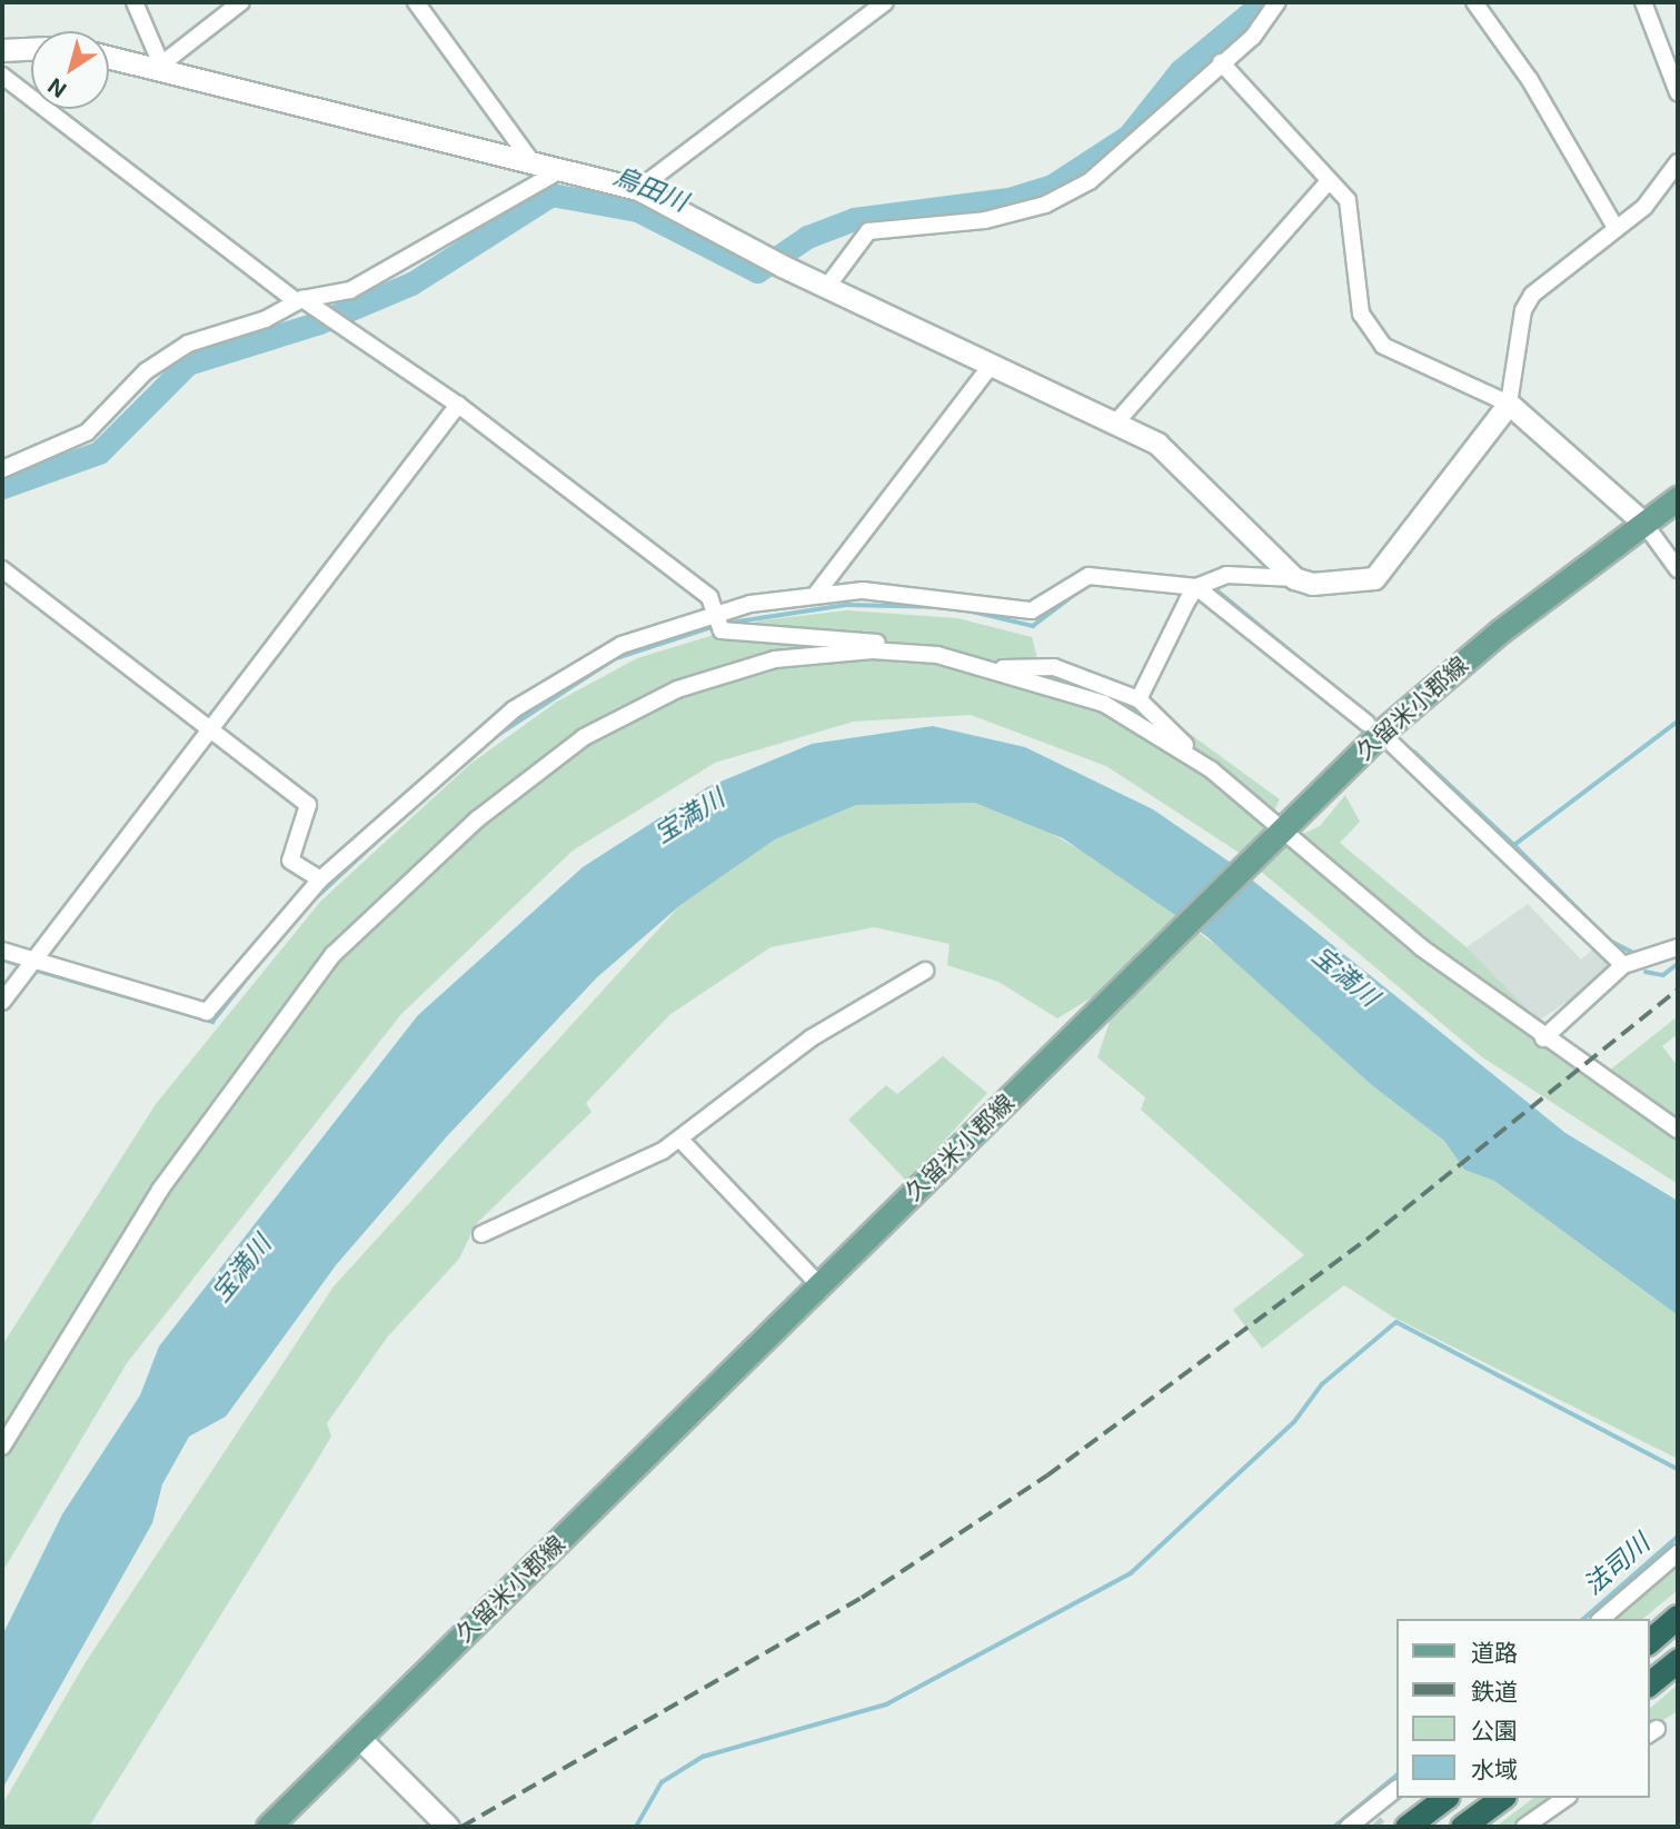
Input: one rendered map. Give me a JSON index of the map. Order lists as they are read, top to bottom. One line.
{"streets":{"main road":["久留米小郡線"]},"water":["烏田川","宝満川","法司川"],"legend":["道路","鉄道","公園","水域"],"north":"bottom left"}
